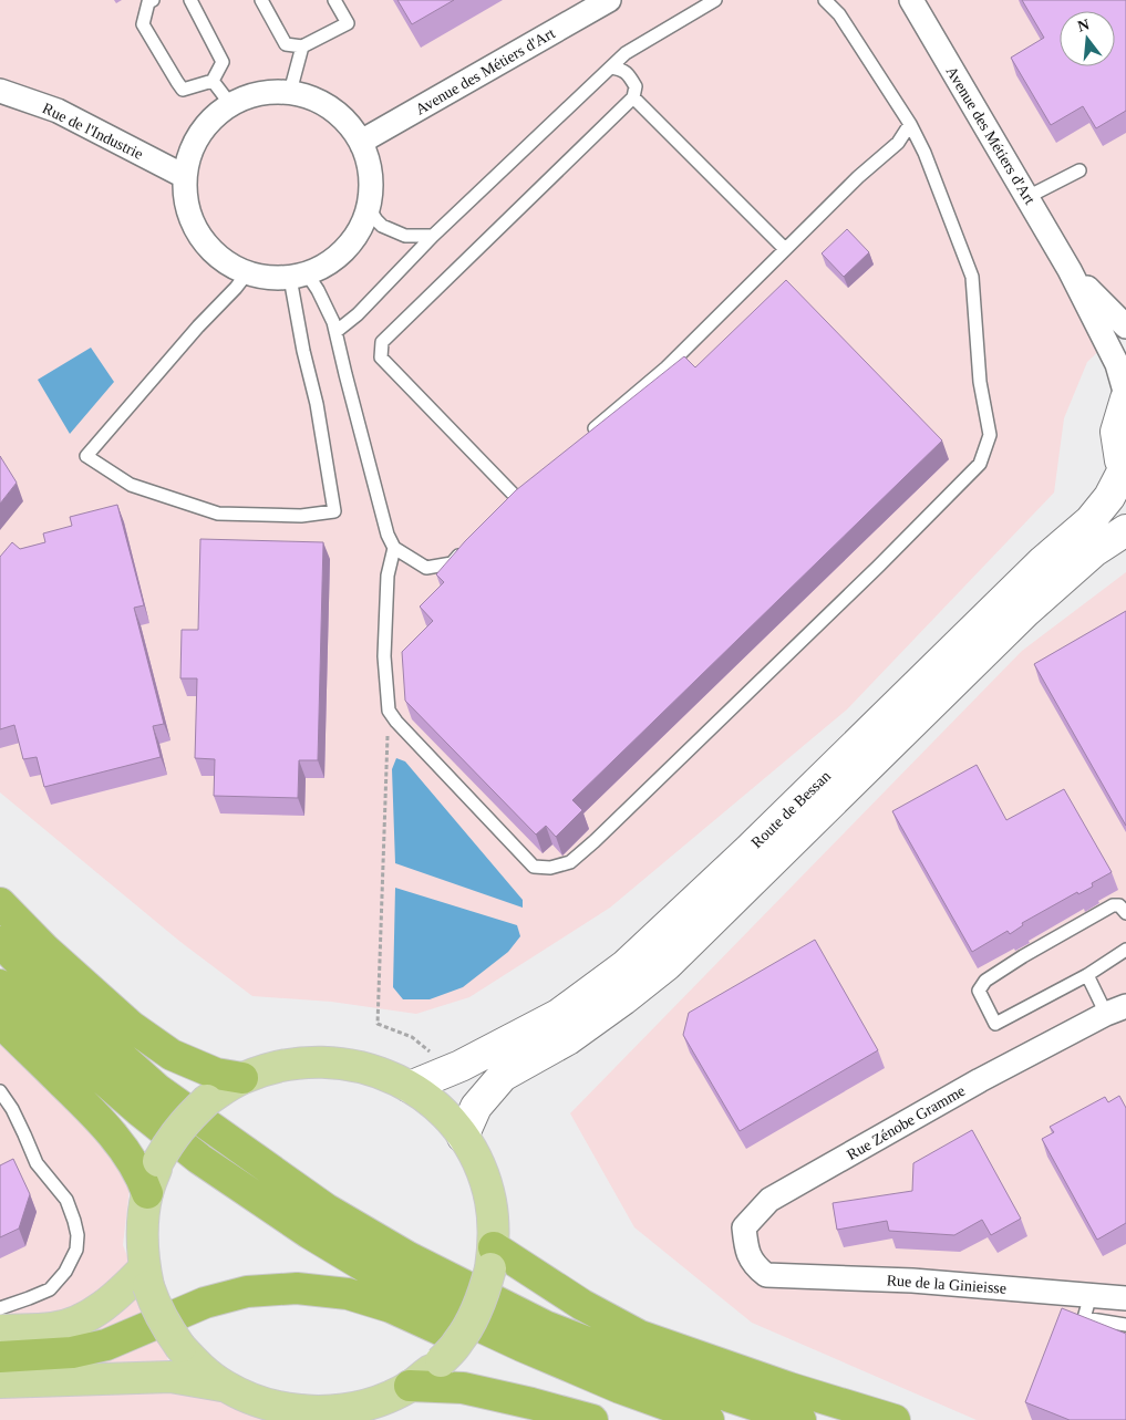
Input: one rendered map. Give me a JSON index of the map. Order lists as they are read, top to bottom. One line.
{"streets":{"street":["Avenue des Métiers d'Art","Rue de l'Industrie","Route de Bessan","Rue Zénobe Gramme","Rue de la Ginieisse"]},"crossings":[["Avenue des Métiers d'Art","Rue de l'Industrie"],["Rue Zénobe Gramme","Rue de la Ginieisse"]],"north":"top"}
